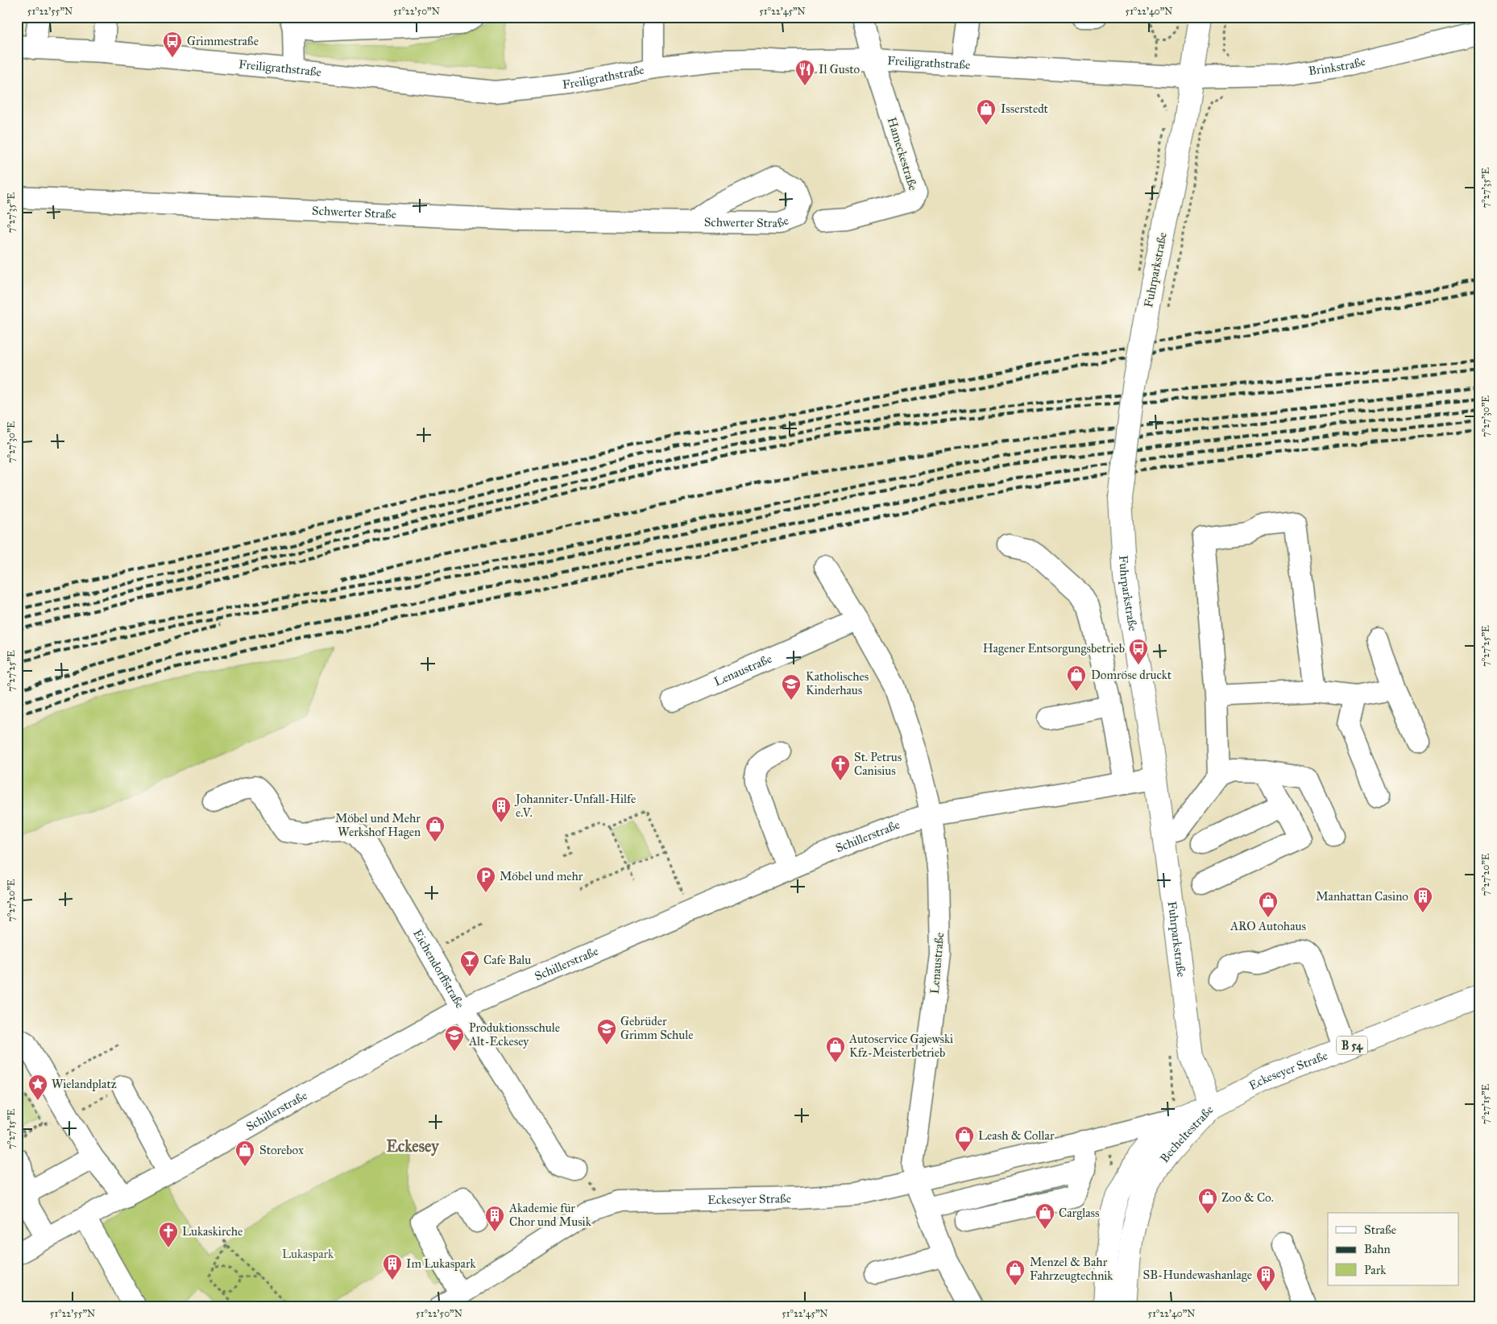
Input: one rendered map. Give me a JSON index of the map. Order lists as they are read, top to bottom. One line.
{"streets":{"main road":["Fuhrparkstraße","B 54","Eckeseyer Straße","Becheltestraße"],"street":["Freiligrathstraße","Brinkstraße","Hameckestraße","Schwerter Straße","Lenaustraße","Schillerstraße","Eichendorffstraße"]},"crossings":[["Freiligrathstraße","Brinkstraße"],["Freiligrathstraße","Hameckestraße"],["Freiligrathstraße","Fuhrparkstraße"],["Brinkstraße","Fuhrparkstraße"],["Fuhrparkstraße","Schillerstraße"],["Fuhrparkstraße","Eckeseyer Straße"],["Fuhrparkstraße","Becheltestraße"],["Lenaustraße","Schillerstraße"],["Lenaustraße","Eckeseyer Straße"],["Schillerstraße","Eichendorffstraße"],["Eckeseyer Straße","Becheltestraße"]],"districts":["Eckesey"],"parks":["Lukaspark"],"places":{"bus stop":["Grimmestraße","Hagener Entsorgungsbetrieb"],"restaurant":["Il Gusto"],"shop":["Isserstedt","Domröse druckt","Möbel und Mehr Werkshof Hagen","ARO Autohaus","Autoservice Gajewski Kfz-Meisterbetrieb","Leash & Collar","Storebox","Zoo & Co.","Carglass","Menzel & Bahr Fahrzeugtechnik"],"school or university":["Katholisches Kinderhaus","Gebrüder Grimm Schule","Produktionsschule Alt-Eckesey"],"church":["St. Petrus Canisius","Lukaskirche"],"building":["Johanniter-Unfall-Hilfe e.V.","Manhattan Casino","Akademie für Chor und Musik","Im Lukaspark","SB-Hundewashanlage"],"parking":["Möbel und mehr"],"bar":["Cafe Balu"],"place":["Wielandplatz"]},"legend":["Straße","Bahn","Park"],"coordinates":["51°22'55\"N","51°22'50\"N","51°22'45\"N","51°22'40\"N","7°27'35\"E","7°27'30\"E","7°27'25\"E","7°27'20\"E","7°27'15\"E"]}
